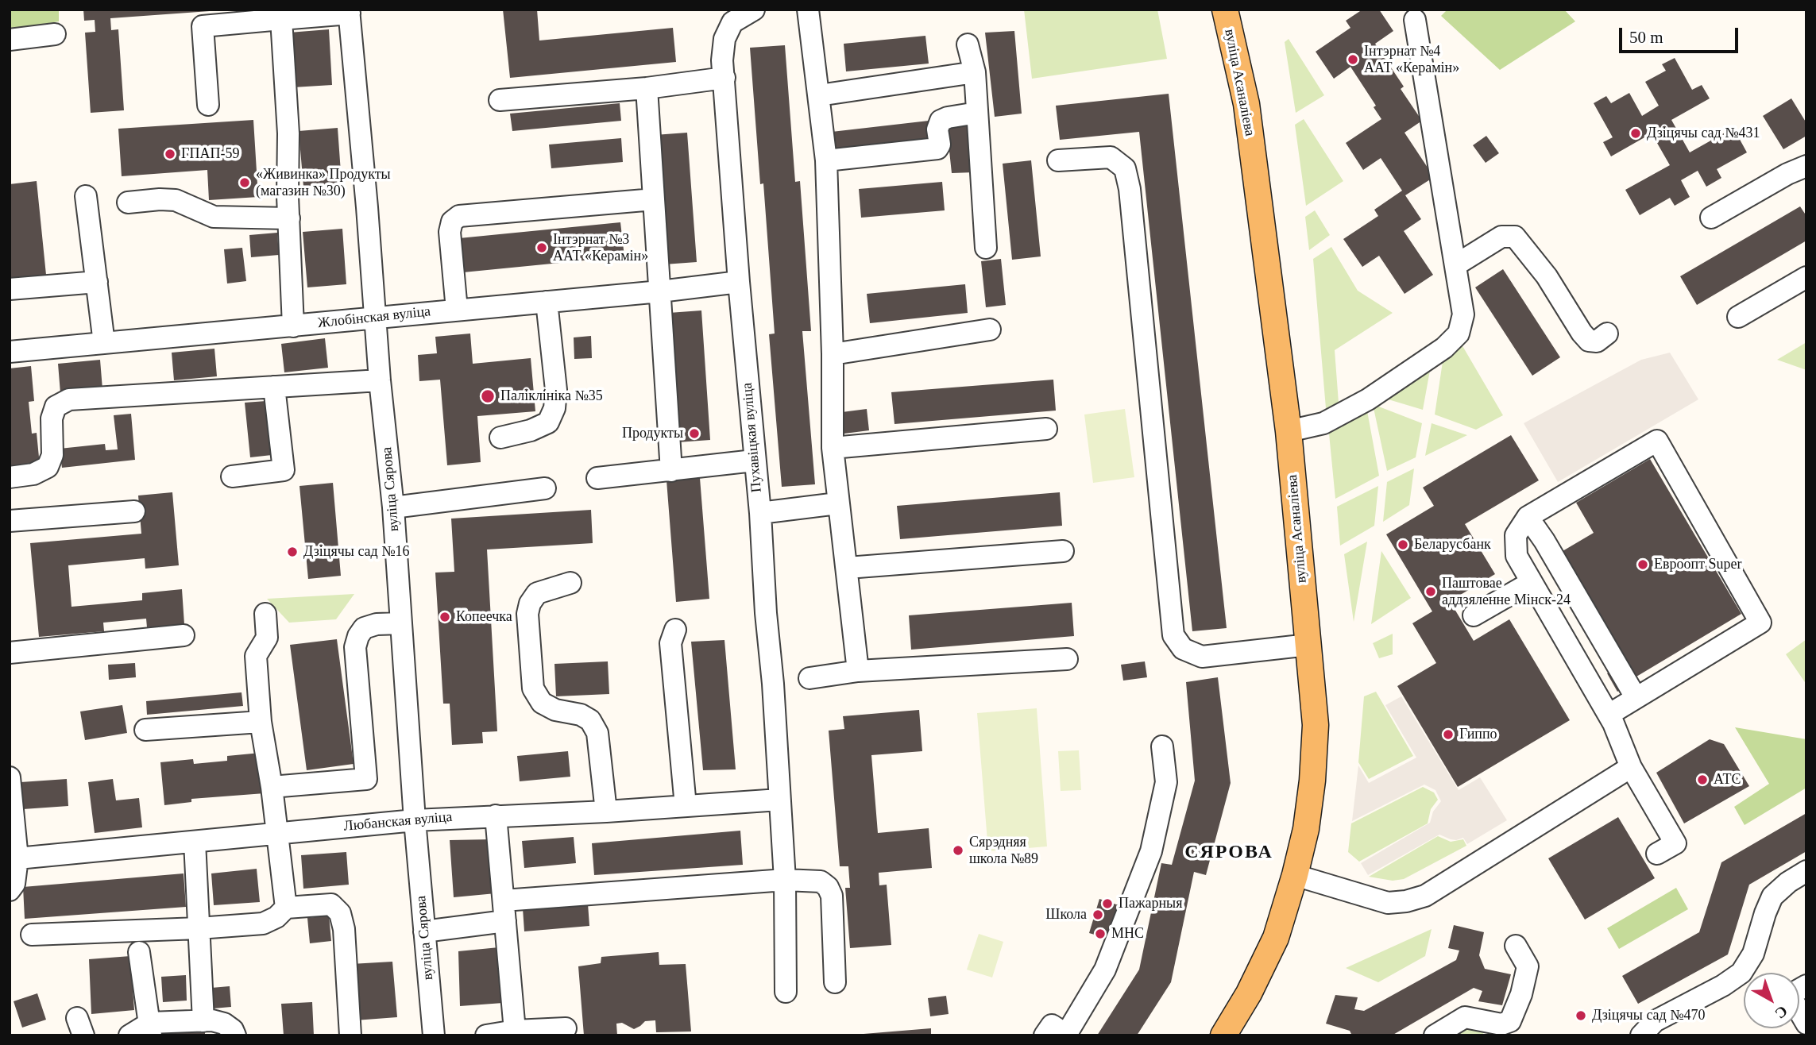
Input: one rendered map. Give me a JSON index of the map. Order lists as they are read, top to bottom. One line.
{"streets":{"main road":["вуліца Асаналіева"],"street":["Жлобінская вуліца","Пухавіцкая вуліца","вуліца Сярова","Любанская вуліца"]},"crossings":[["Жлобінская вуліца","Пухавіцкая вуліца"],["Жлобінская вуліца","вуліца Сярова"],["Пухавіцкая вуліца","Любанская вуліца"],["вуліца Сярова","Любанская вуліца"]],"districts":["СЯРОВА"],"places":["Інтэрнат №4 ААТ «Керамін»","Дзіцячы сад №431","ГПАП-59","«Живинка» Продукты (магазин №30)","Інтэрнат №3 ААТ «Керамін»","Паліклініка №35","Продукты","Беларусбанк","Дзіцячы сад №16","Евроопт Super","Паштовае аддзяленне Мінск-24","Копеечка","Гиппо","АТС","Сярэдняя школа №89","Пажарныя","Школа","МНС","Дзіцячы сад №470"],"scale_bar":"50 m","north":"bottom right"}
